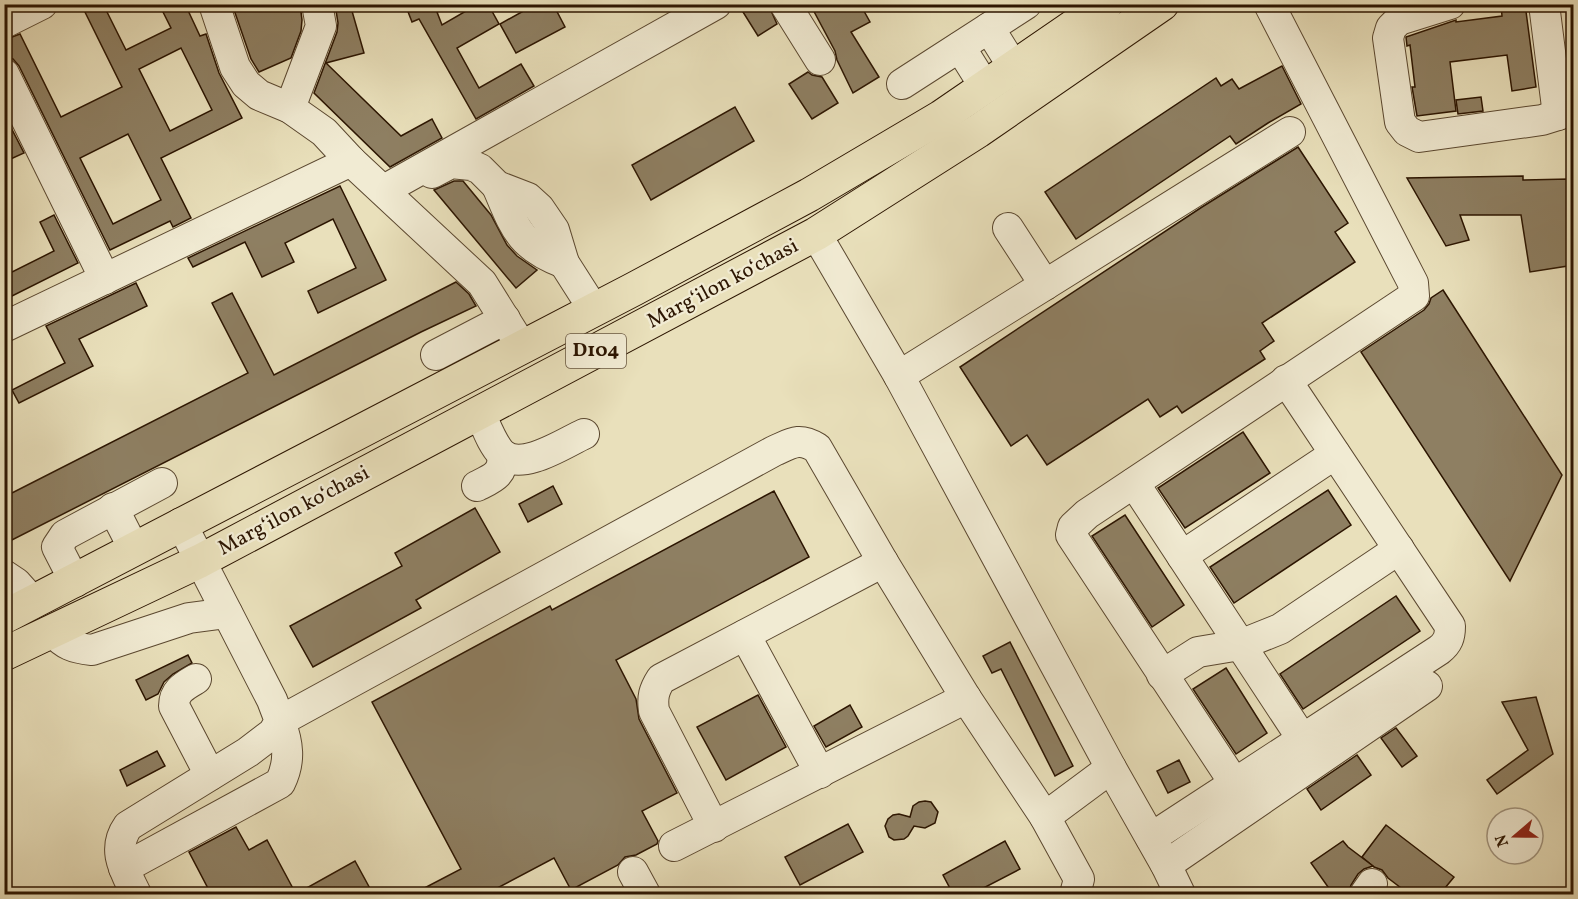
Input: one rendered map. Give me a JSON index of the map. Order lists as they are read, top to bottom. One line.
{"streets":{"main road":["Margʻilon koʻchasi","D104"]},"north":"left"}
